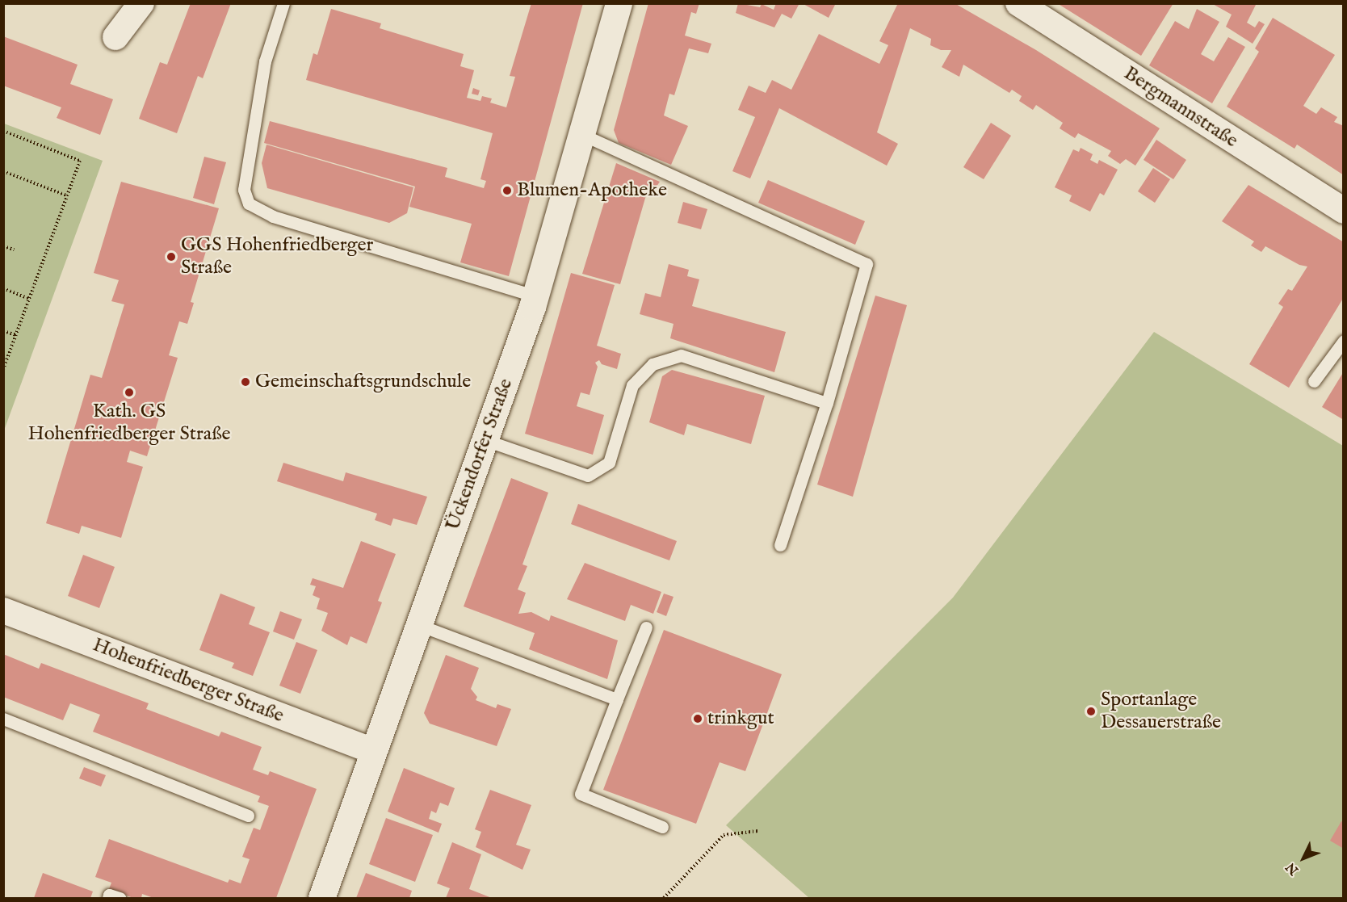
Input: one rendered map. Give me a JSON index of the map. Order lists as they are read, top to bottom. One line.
{"streets":{"main road":["Ückendorfer Straße"],"street":["Bergmannstraße","Hohenfriedberger Straße"]},"crossings":[["Ückendorfer Straße","Hohenfriedberger Straße"]],"places":["Blumen-Apotheke","GGS Hohenfriedberger Straße","Gemeinschaftsgrundschule","Kath. GS Hohenfriedberger Straße","Sportanlage Dessauerstraße","trinkgut"],"north":"bottom left"}
